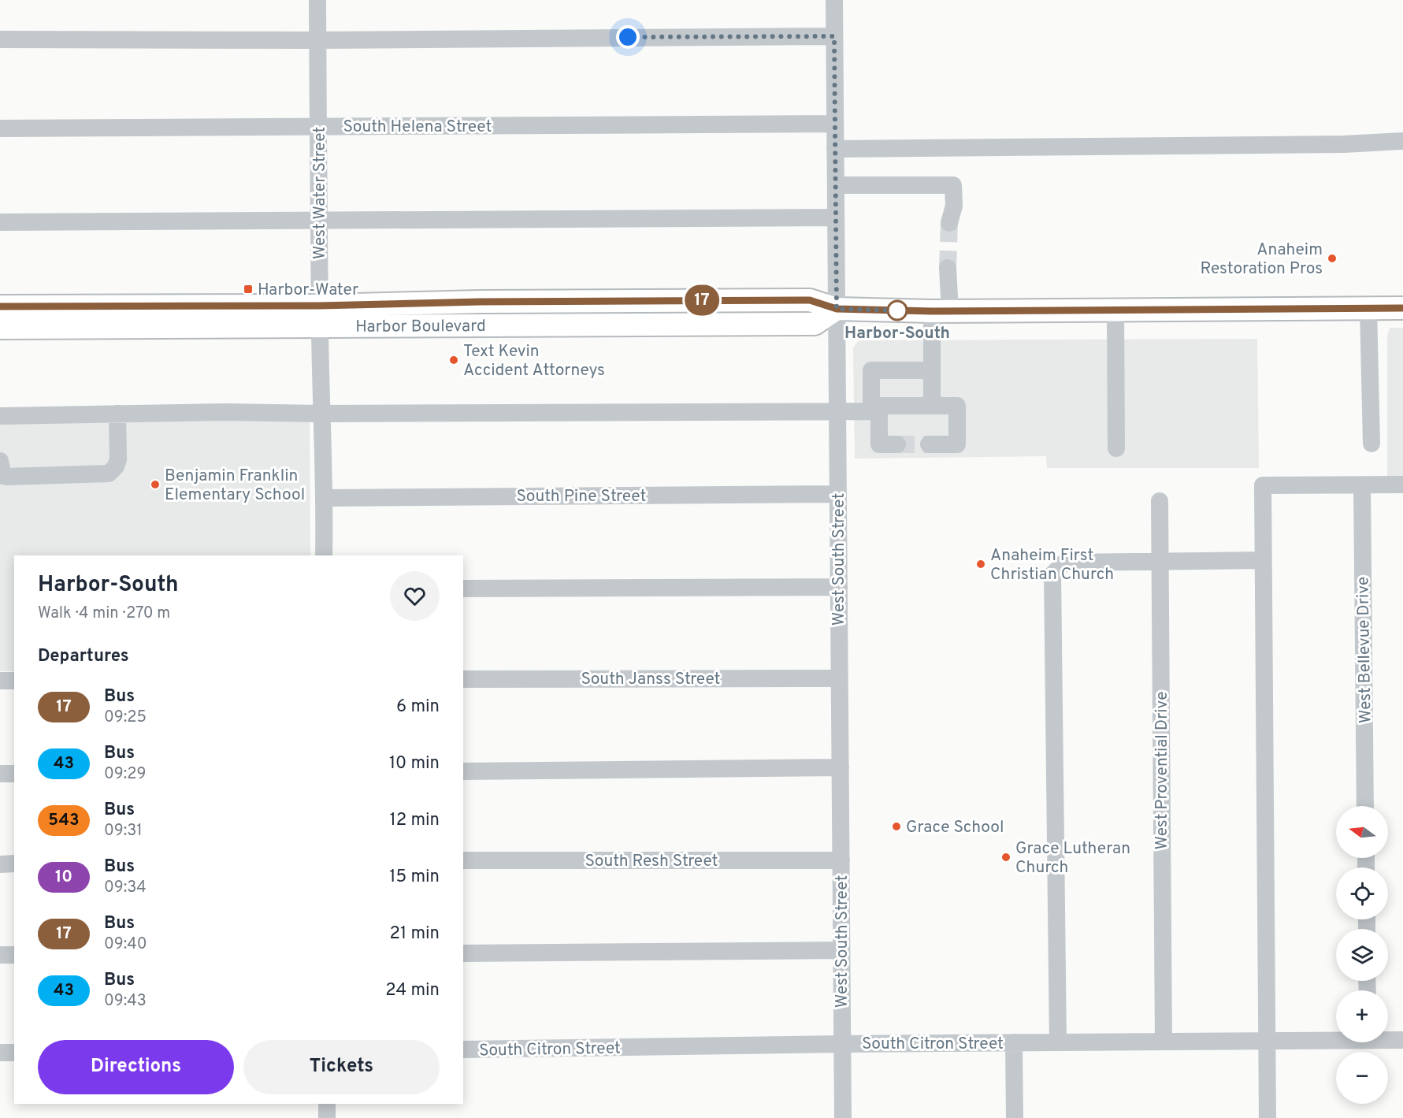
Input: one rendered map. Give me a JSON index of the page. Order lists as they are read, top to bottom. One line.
{"streets":{"main road":["Harbor Boulevard"],"street":["South Helena Street","West Water Street","South Pine Street","West South Street","West Bellevue Drive","South Janss Street","West Provential Drive","South Resh Street","South Citron Street"]},"crossings":[["South Helena Street","West Water Street"],["South Helena Street","West South Street"],["West Water Street","Harbor Boulevard"],["West Water Street","South Pine Street"],["Harbor Boulevard","West South Street"],["South Pine Street","West South Street"],["West South Street","South Janss Street"],["West South Street","South Resh Street"],["West South Street","South Citron Street"],["West Provential Drive","South Citron Street"]],"places":{"other":["Anaheim Restoration Pros","Harbor-South","Text Kevin Accident Attorneys","Benjamin Franklin Elementary School","Anaheim First Christian Church","Grace School","Grace Lutheran Church"],"transit":["Harbor-Water"]},"lines":["bus line 17"],"north":"left","page":{"on_map":"17","heading":[["Harbor-South","Walk · 4 min · 270 m"],"Departures"],"list":[{"mark":"17","name":"Bus","note":"09:25","value":"6 min"},{"mark":"43","name":"Bus","note":"09:29","value":"10 min"},{"mark":"543","name":"Bus","note":"09:31","value":"12 min"},{"mark":"10","name":"Bus","note":"09:34","value":"15 min"},{"mark":"17","name":"Bus","note":"09:40","value":"21 min"},{"mark":"43","name":"Bus","note":"09:43","value":"24 min"}],"map_buttons":["+","−"],"buttons":["Directions","Tickets"]}}
